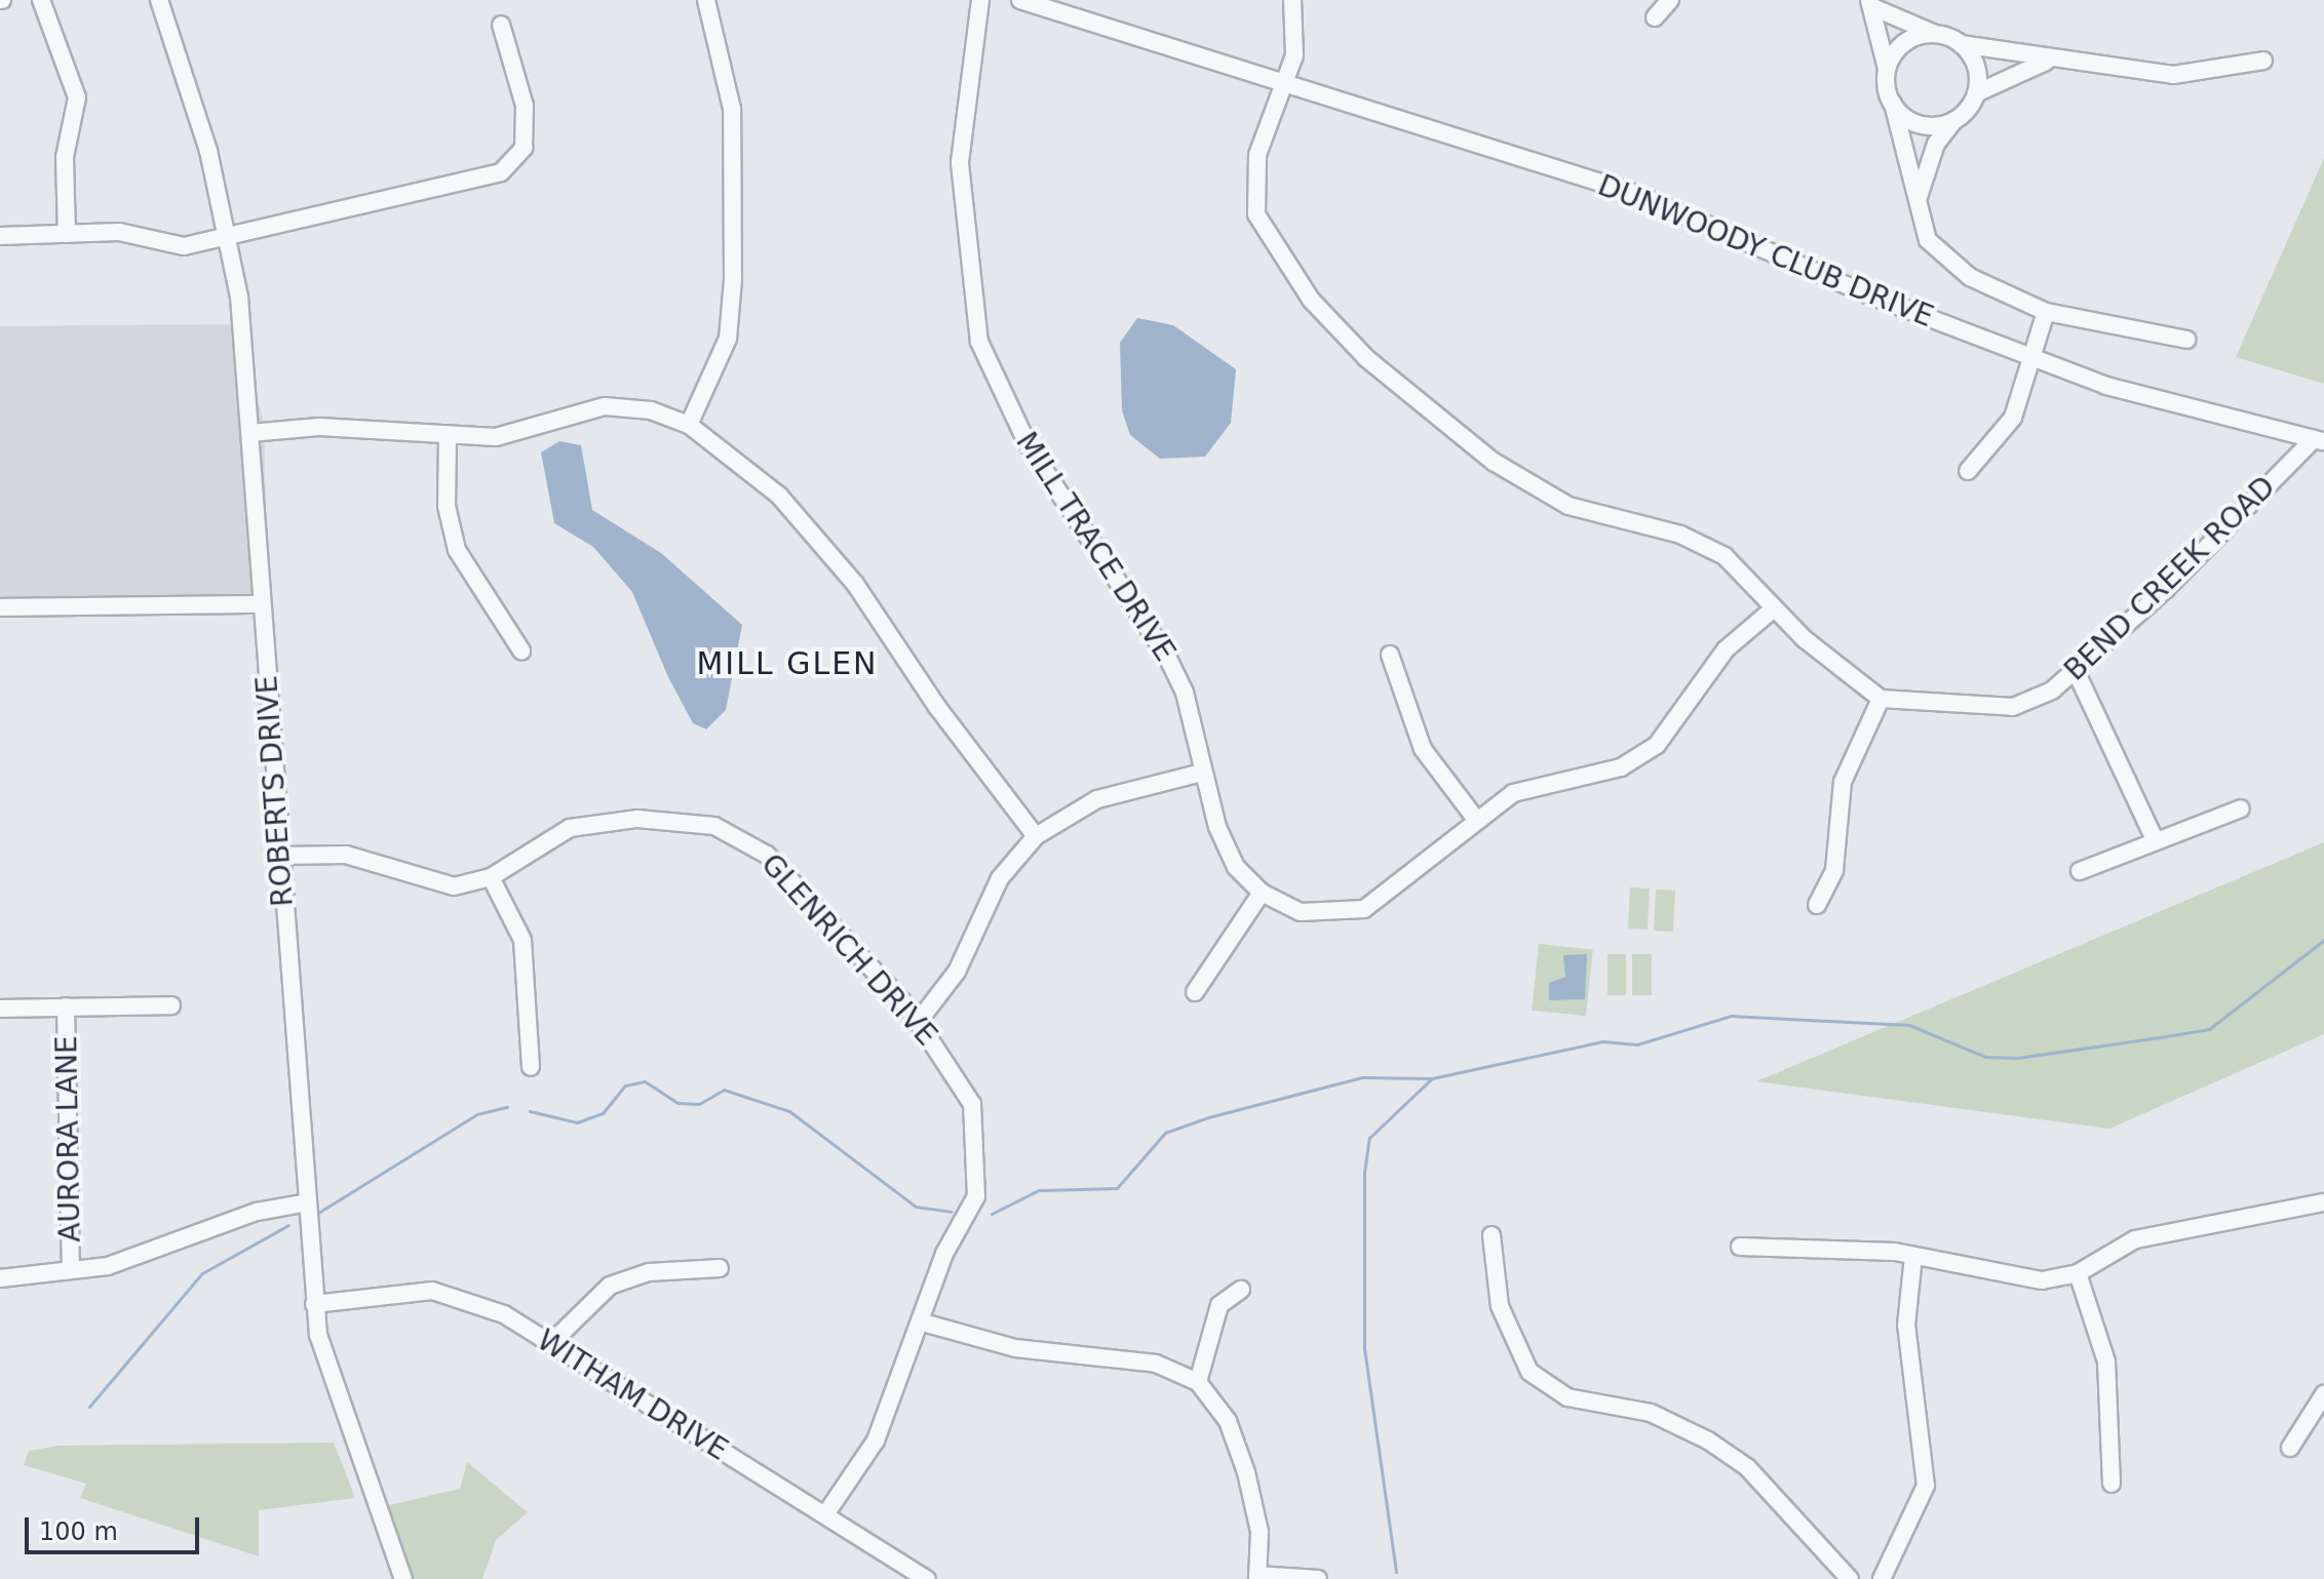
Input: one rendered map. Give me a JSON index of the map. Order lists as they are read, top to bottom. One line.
{"streets":{"street":["DUNWOODY CLUB DRIVE","MILL TRACE DRIVE","BEND CREEK ROAD","ROBERTS DRIVE","GLENRICH DRIVE","AURORA LANE","WITHAM DRIVE"]},"crossings":[["DUNWOODY CLUB DRIVE","BEND CREEK ROAD"],["ROBERTS DRIVE","GLENRICH DRIVE"],["ROBERTS DRIVE","WITHAM DRIVE"],["GLENRICH DRIVE","WITHAM DRIVE"]],"districts":["MILL GLEN"],"scale_bar":"100 m"}
